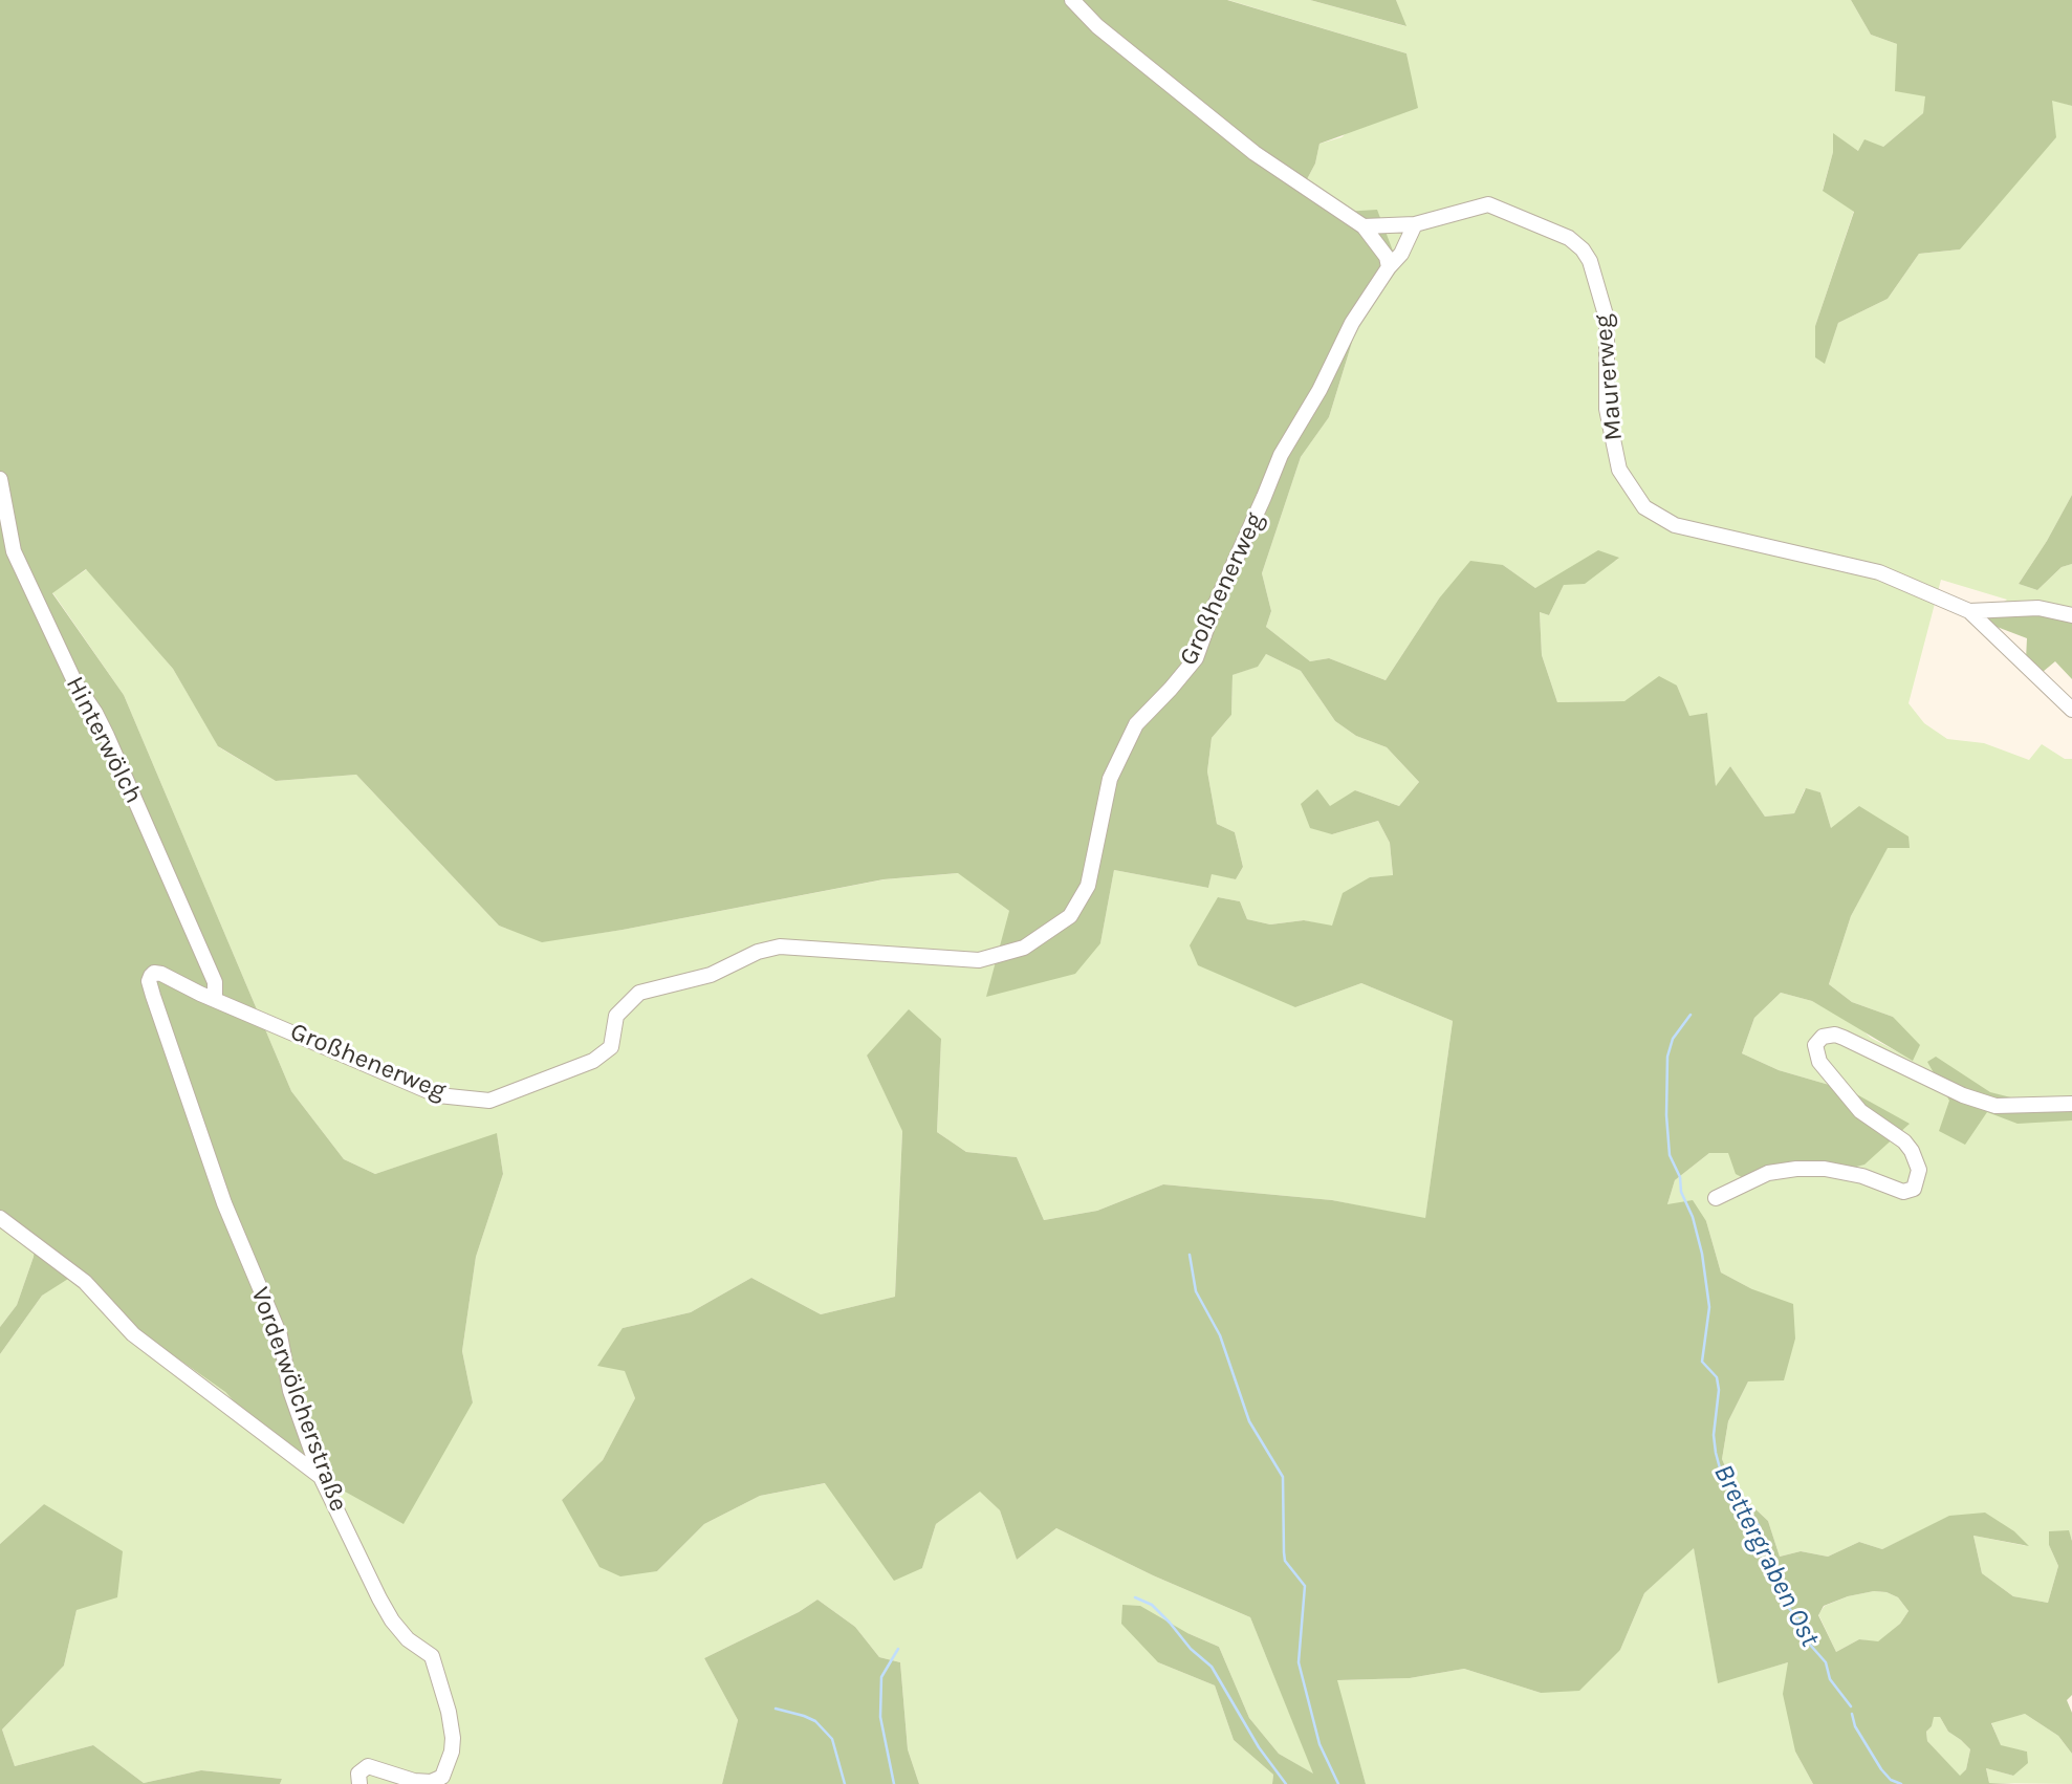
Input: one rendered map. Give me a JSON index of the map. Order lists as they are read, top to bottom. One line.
{"streets":{"street":["Maurerweg","Großhenerweg","Hinterwölch","Vorderwölcherstraße"]},"crossings":[["Maurerweg","Großhenerweg"],["Großhenerweg","Hinterwölch"],["Großhenerweg","Vorderwölcherstraße"],["Hinterwölch","Vorderwölcherstraße"]],"water":["Brettergraben Ost"]}
